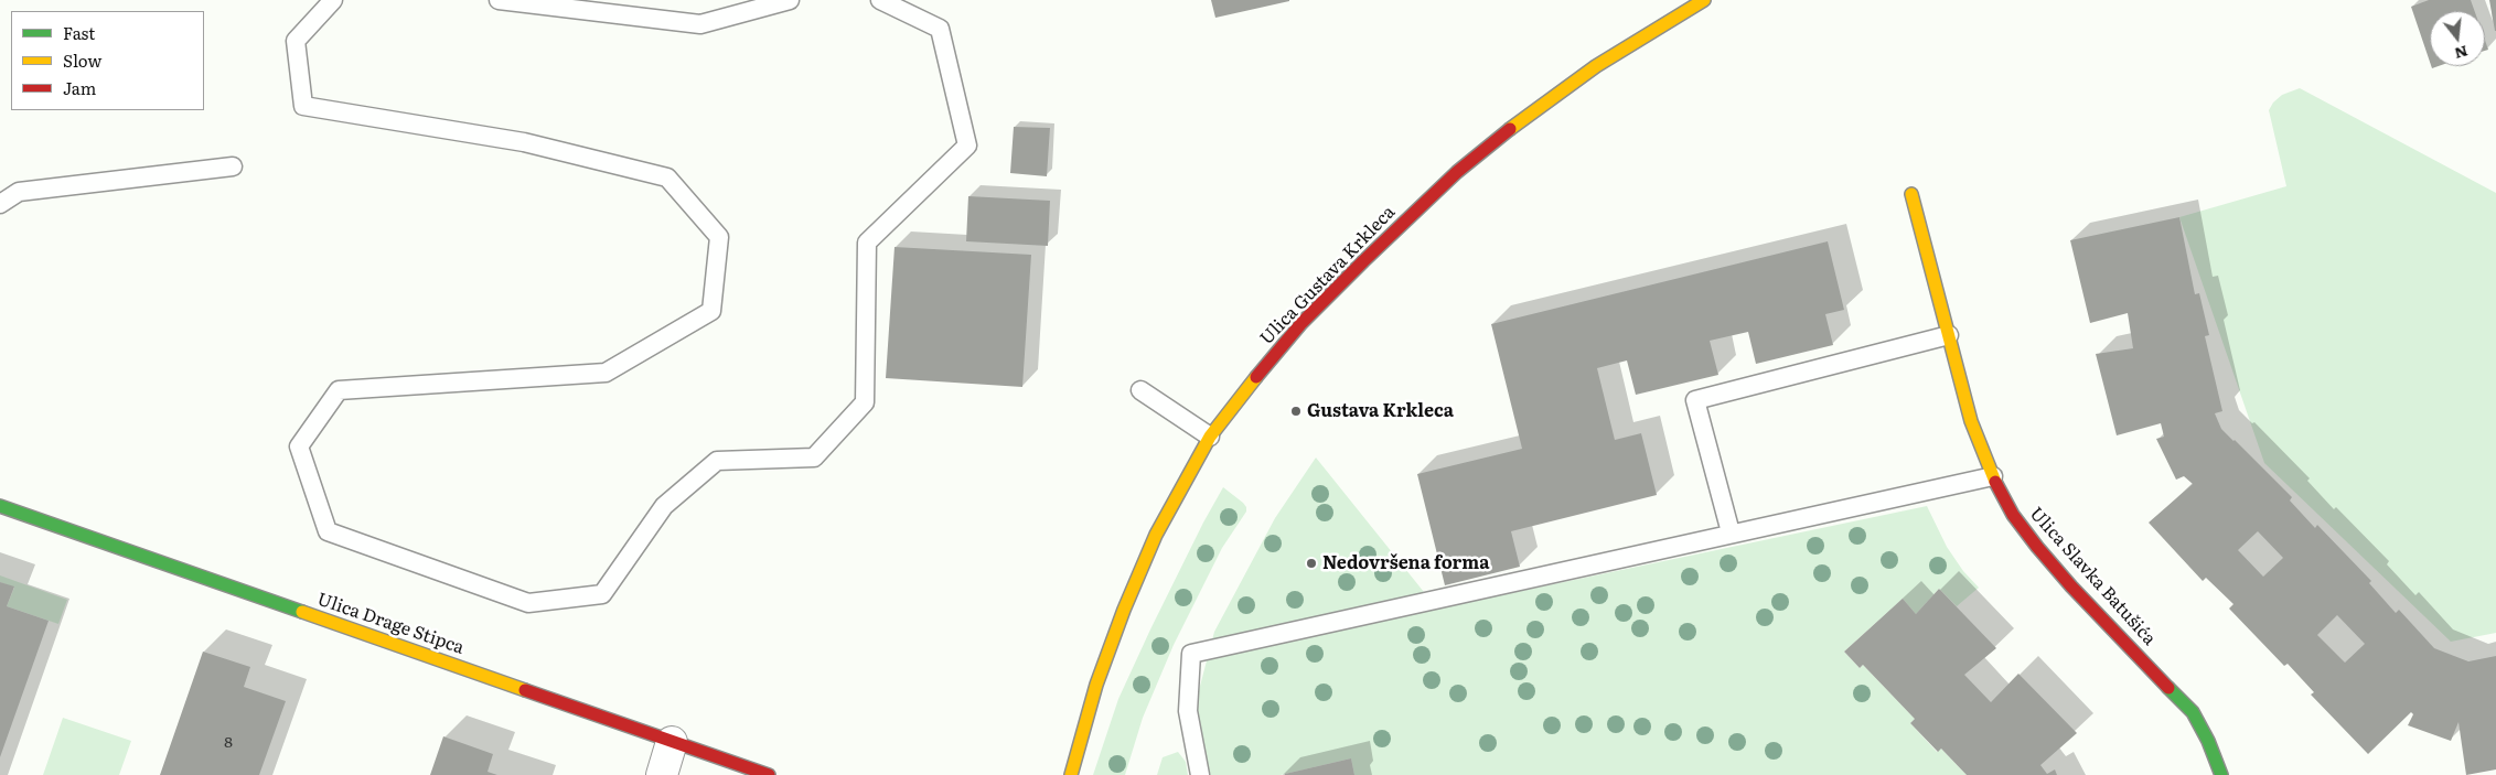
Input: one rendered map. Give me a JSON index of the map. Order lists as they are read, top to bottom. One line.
{"streets":{"street":["Ulica Gustava Krkleca","Ulica Slavka Batušića","Ulica Drage Stipca"]},"places":["Gustava Krkleca","Nedovršena forma"],"house_numbers":["8"],"legend":["Fast","Slow","Jam"],"north":"bottom"}
